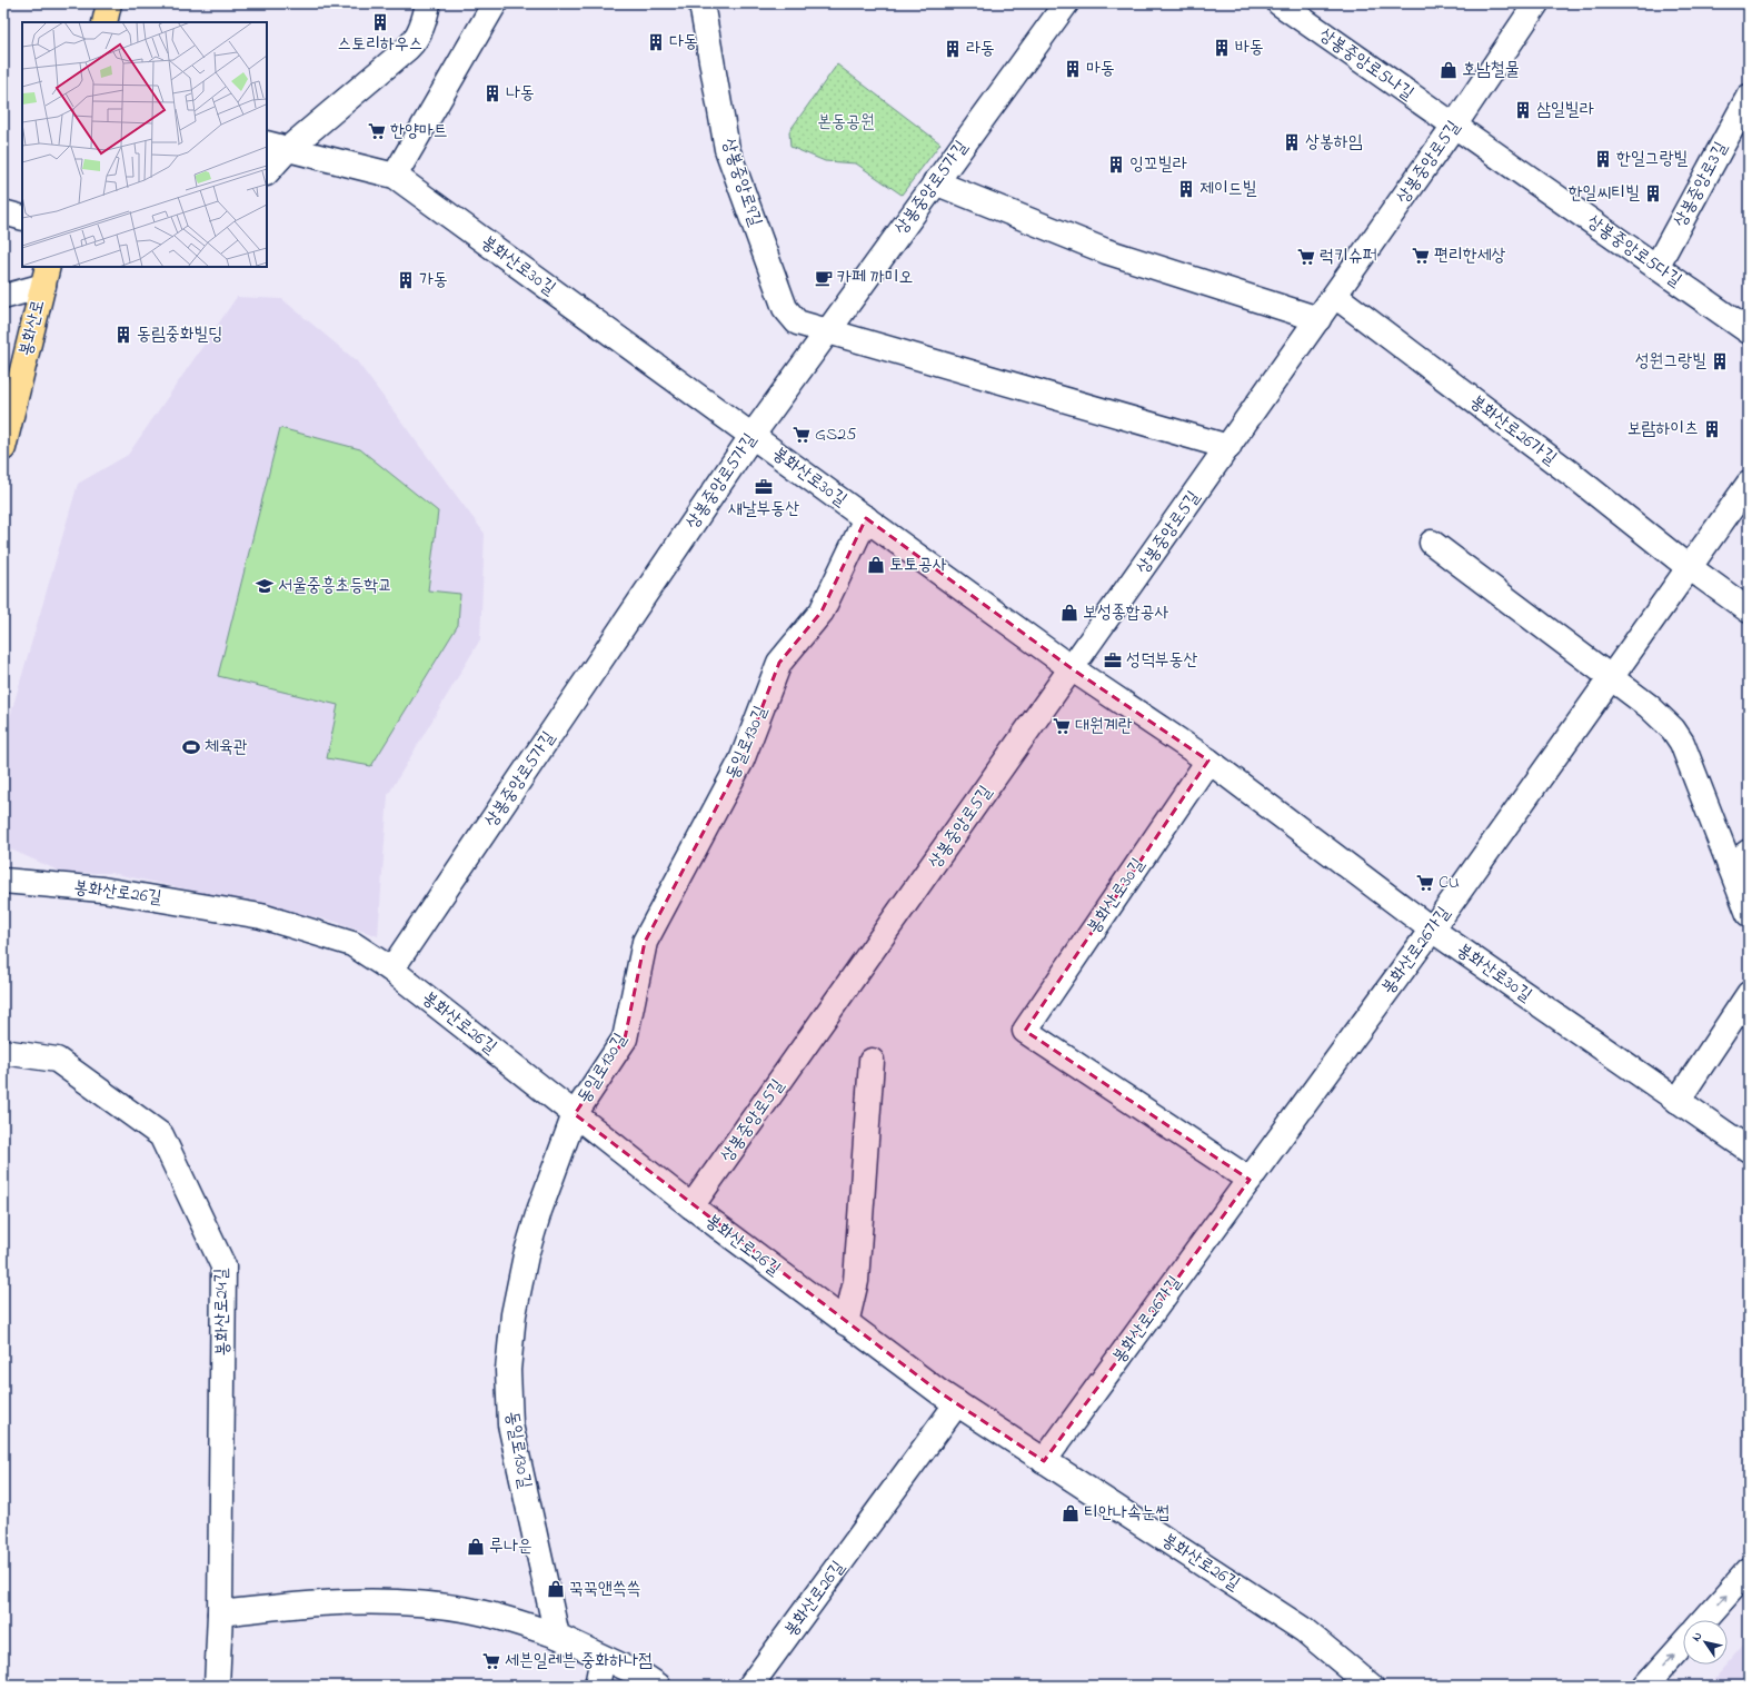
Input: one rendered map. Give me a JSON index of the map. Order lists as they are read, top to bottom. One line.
{"streets":{"main road":["봉화산로"],"street":["상봉중앙로5나길","상봉중앙로5길","상봉중앙로9길","상봉중앙로3길","상봉중앙로5가길","상봉중앙로5다길","봉화산로30길","봉화산로26가길","동일로130길","봉화산로26길","봉화산로24길"]},"crossings":[["상봉중앙로5나길","상봉중앙로5길"],["상봉중앙로5나길","상봉중앙로5다길"],["상봉중앙로5길","상봉중앙로5다길"],["상봉중앙로5길","봉화산로30길"],["상봉중앙로5길","봉화산로26가길"],["상봉중앙로5길","봉화산로26길"],["상봉중앙로9길","상봉중앙로5가길"],["상봉중앙로3길","상봉중앙로5다길"],["상봉중앙로5가길","봉화산로30길"],["상봉중앙로5가길","봉화산로26길"],["봉화산로30길","봉화산로26가길"],["봉화산로30길","동일로130길"],["봉화산로26가길","봉화산로26길"],["동일로130길","봉화산로26길"]],"parks":["본동공원"],"places":{"building":["스토리하우스","다동","바동","라동","마동","나동","삼일빌라","상봉하임","한일그랑빌","잉꼬빌라","제이드빌","한일씨티빌","가동","동림중화빌딩","성원그랑빌","보람하이츠"],"shop":["호남철물","토토공사","보성종합공사","티안나속눈썹","루나은","꾹꾹앤쓱쓱"],"supermarket":["한양마트","편리한세상","럭키슈퍼","GS25","대원계란","CU","세븐일레븐 중화하나점"],"cafe":["카페 까미오"],"office":["새날부동산","성덕부동산"],"school or university":["서울중흥초등학교"],"sports":["체육관"]},"north":"top left"}
